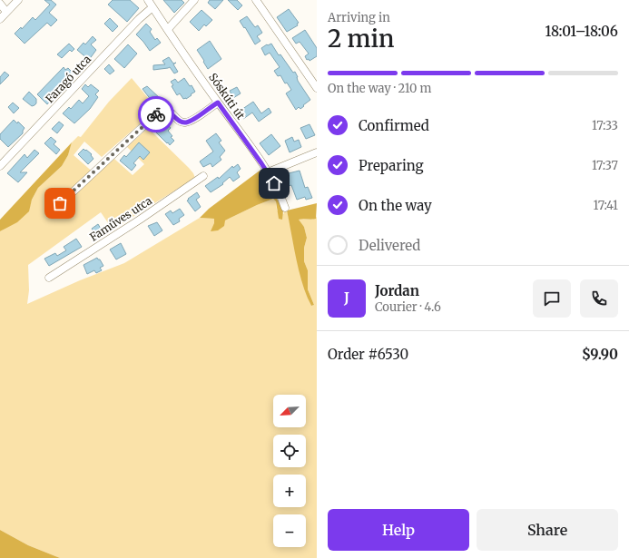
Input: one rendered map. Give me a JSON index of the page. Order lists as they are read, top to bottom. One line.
{"streets":{"street":["Faragó utca","Sóskúti út","Faműves utca"]},"crossings":[["Faragó utca","Sóskúti út"]],"north":"bottom left","page":{"heading":["2 min","Arriving in","18:01–18:06"],"panel":["Jordan","Courier · 4.6","Order #6530","$9.90"],"bar":"On the way · 210 m","list":[["Confirmed","17:33"],["Preparing","17:37"],["On the way","17:41"],"Delivered"],"round":"J","map_buttons":["+","−"],"buttons":["Help","Share"]}}
